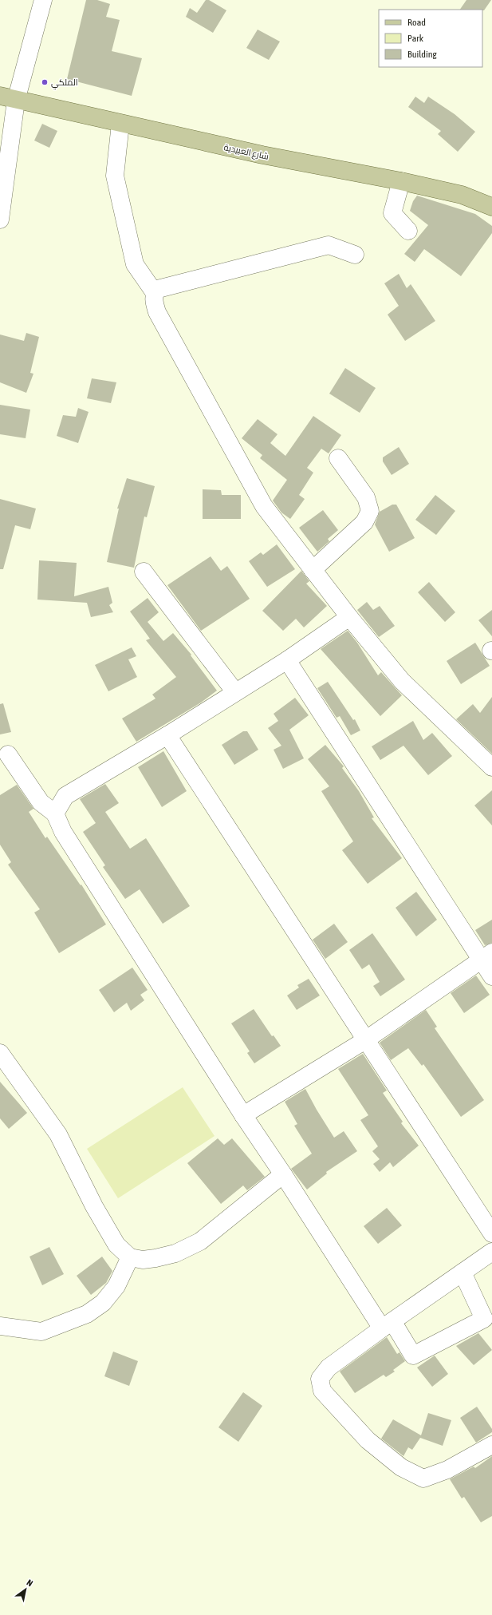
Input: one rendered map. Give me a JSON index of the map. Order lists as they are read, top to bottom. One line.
{"streets":{"main road":["شارع العبيدية"]},"places":["الملكي"],"legend":["Road","Park","Building"],"north":"top right"}
